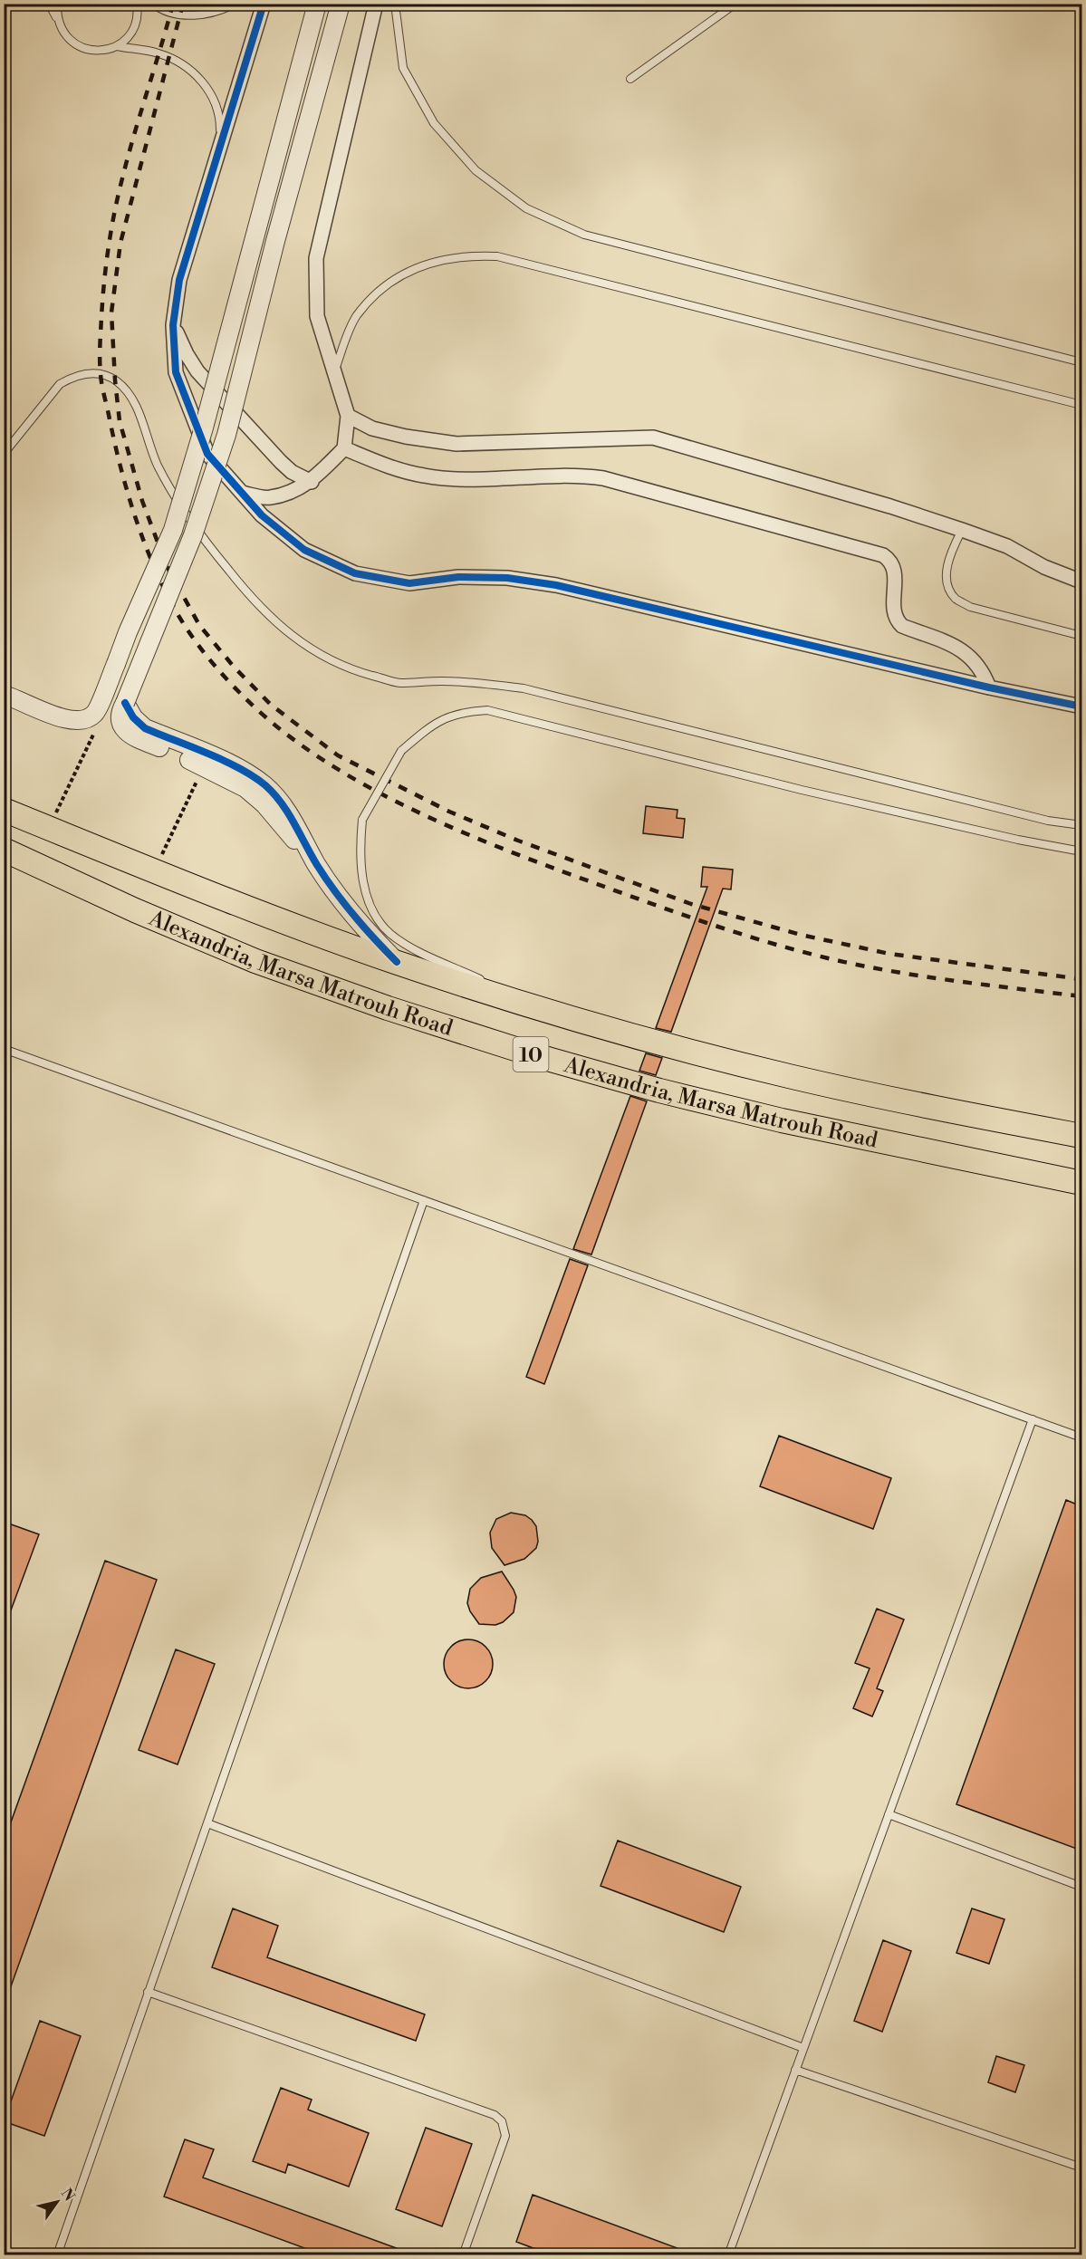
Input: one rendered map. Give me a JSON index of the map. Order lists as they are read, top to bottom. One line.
{"streets":{"main road":["Alexandria, Marsa Matrouh Road","10"]},"north":"top right"}
